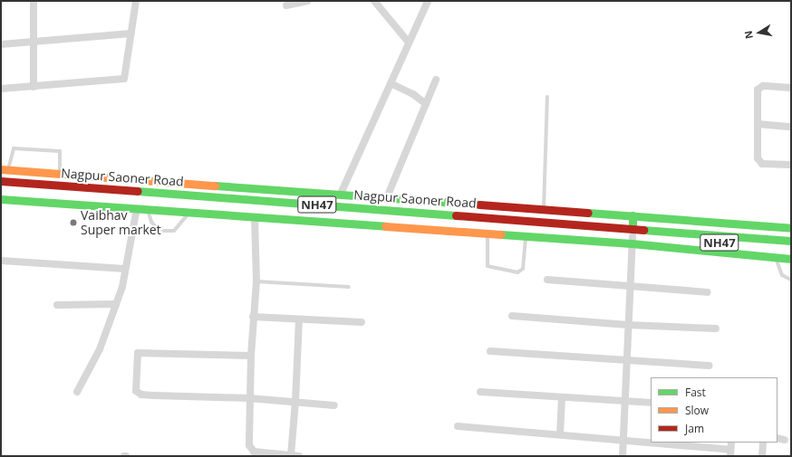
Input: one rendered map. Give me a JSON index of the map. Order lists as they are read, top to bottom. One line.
{"streets":{"main road":["Nagpur Saoner Road","NH47"]},"crossings":[["Nagpur Saoner Road","NH47"]],"places":["Vaibhav Super market"],"legend":["Fast","Slow","Jam"],"north":"left"}
